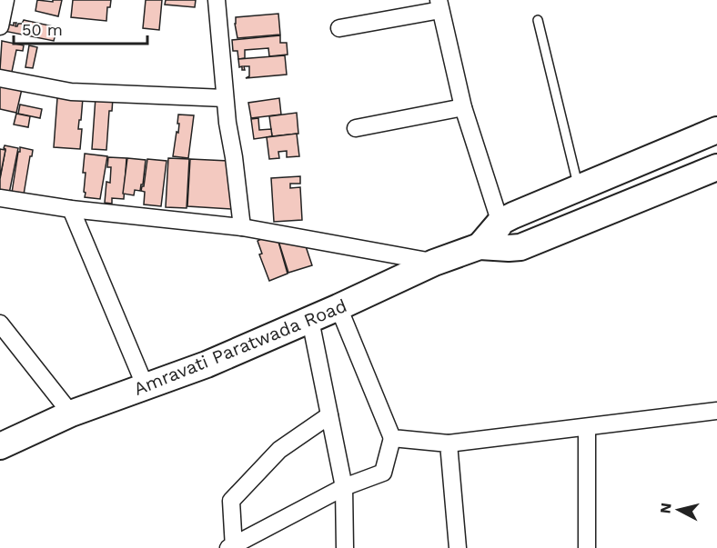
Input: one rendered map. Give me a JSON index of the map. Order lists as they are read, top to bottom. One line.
{"streets":{"main road":["Amravati Paratwada Road"]},"scale_bar":"50 m","north":"left"}
